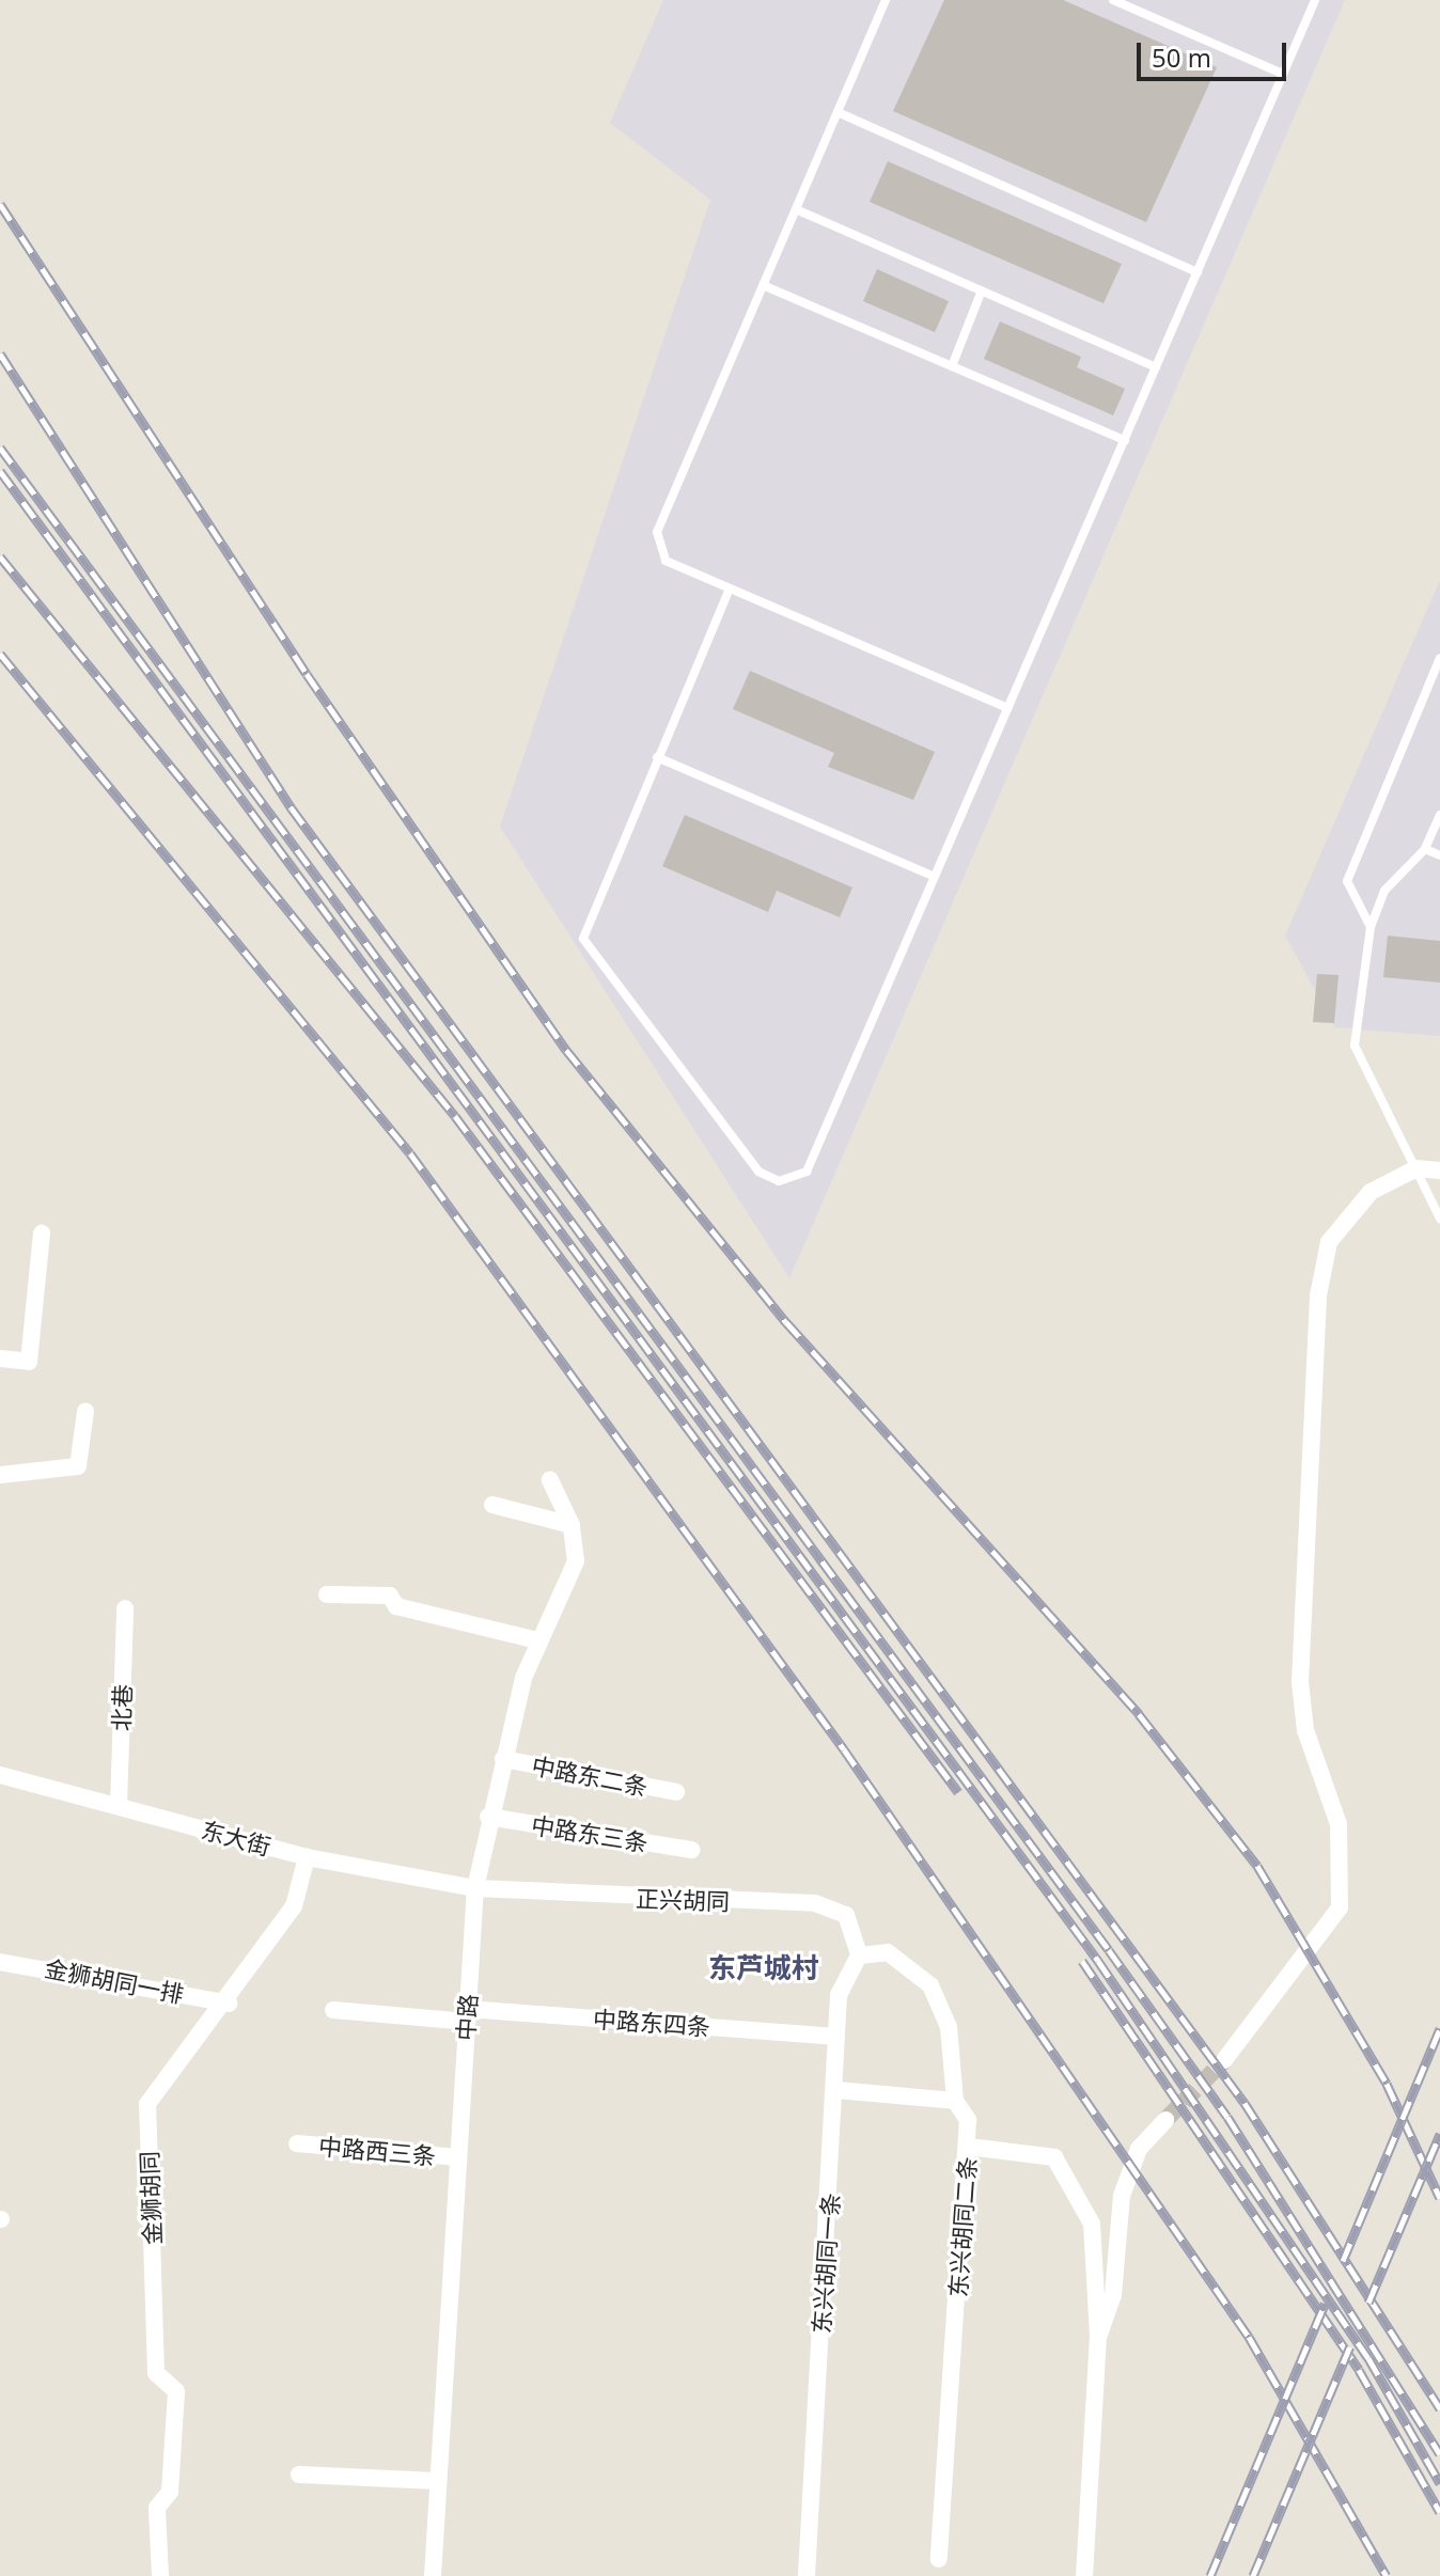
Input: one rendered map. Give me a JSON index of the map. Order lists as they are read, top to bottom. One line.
{"streets":{"street":["北巷","中路东二条","中路东三条","东大街","正兴胡同","金狮胡同一排","中路","中路东四条","中路西三条","金狮胡同","东兴胡同二条","东兴胡同一条"]},"crossings":[["北巷","东大街"],["中路东二条","中路"],["中路东三条","中路"],["东大街","正兴胡同"],["东大街","中路"],["东大街","金狮胡同"],["正兴胡同","中路"],["正兴胡同","东兴胡同二条"],["正兴胡同","东兴胡同一条"],["金狮胡同一排","金狮胡同"],["中路","中路东四条"],["中路","中路西三条"],["中路东四条","东兴胡同一条"],["东兴胡同二条","东兴胡同一条"]],"districts":["东芦城村"],"scale_bar":"50 m"}
